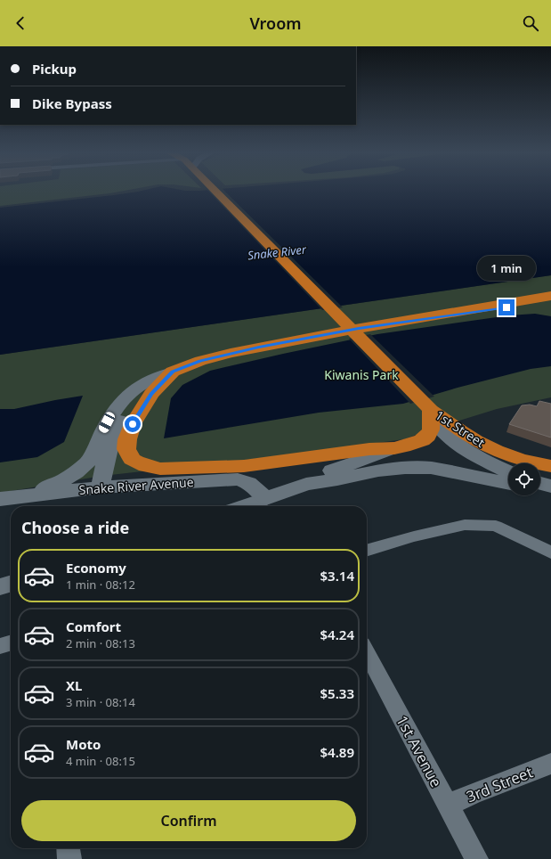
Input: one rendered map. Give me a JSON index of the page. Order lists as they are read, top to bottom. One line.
{"streets":{"highway":["1st Street"],"main road":["Snake River Avenue"],"street":["1st Avenue","3rd Street"]},"crossings":[["1st Avenue","3rd Street"]],"water":["Snake River"],"parks":["Kiwanis Park"],"page":{"header":"Vroom","banner":["Pickup","Dike Bypass"],"bubble":"1 min","heading":"Choose a ride","list":[{"name":"Economy","note":"1 min · 08:12","value":"$3.14"},{"name":"Comfort","note":"2 min · 08:13","value":"$4.24"},{"name":"XL","note":"3 min · 08:14","value":"$5.33"},{"name":"Moto","note":"4 min · 08:15","value":"$4.89"}],"buttons":"Confirm"}}
